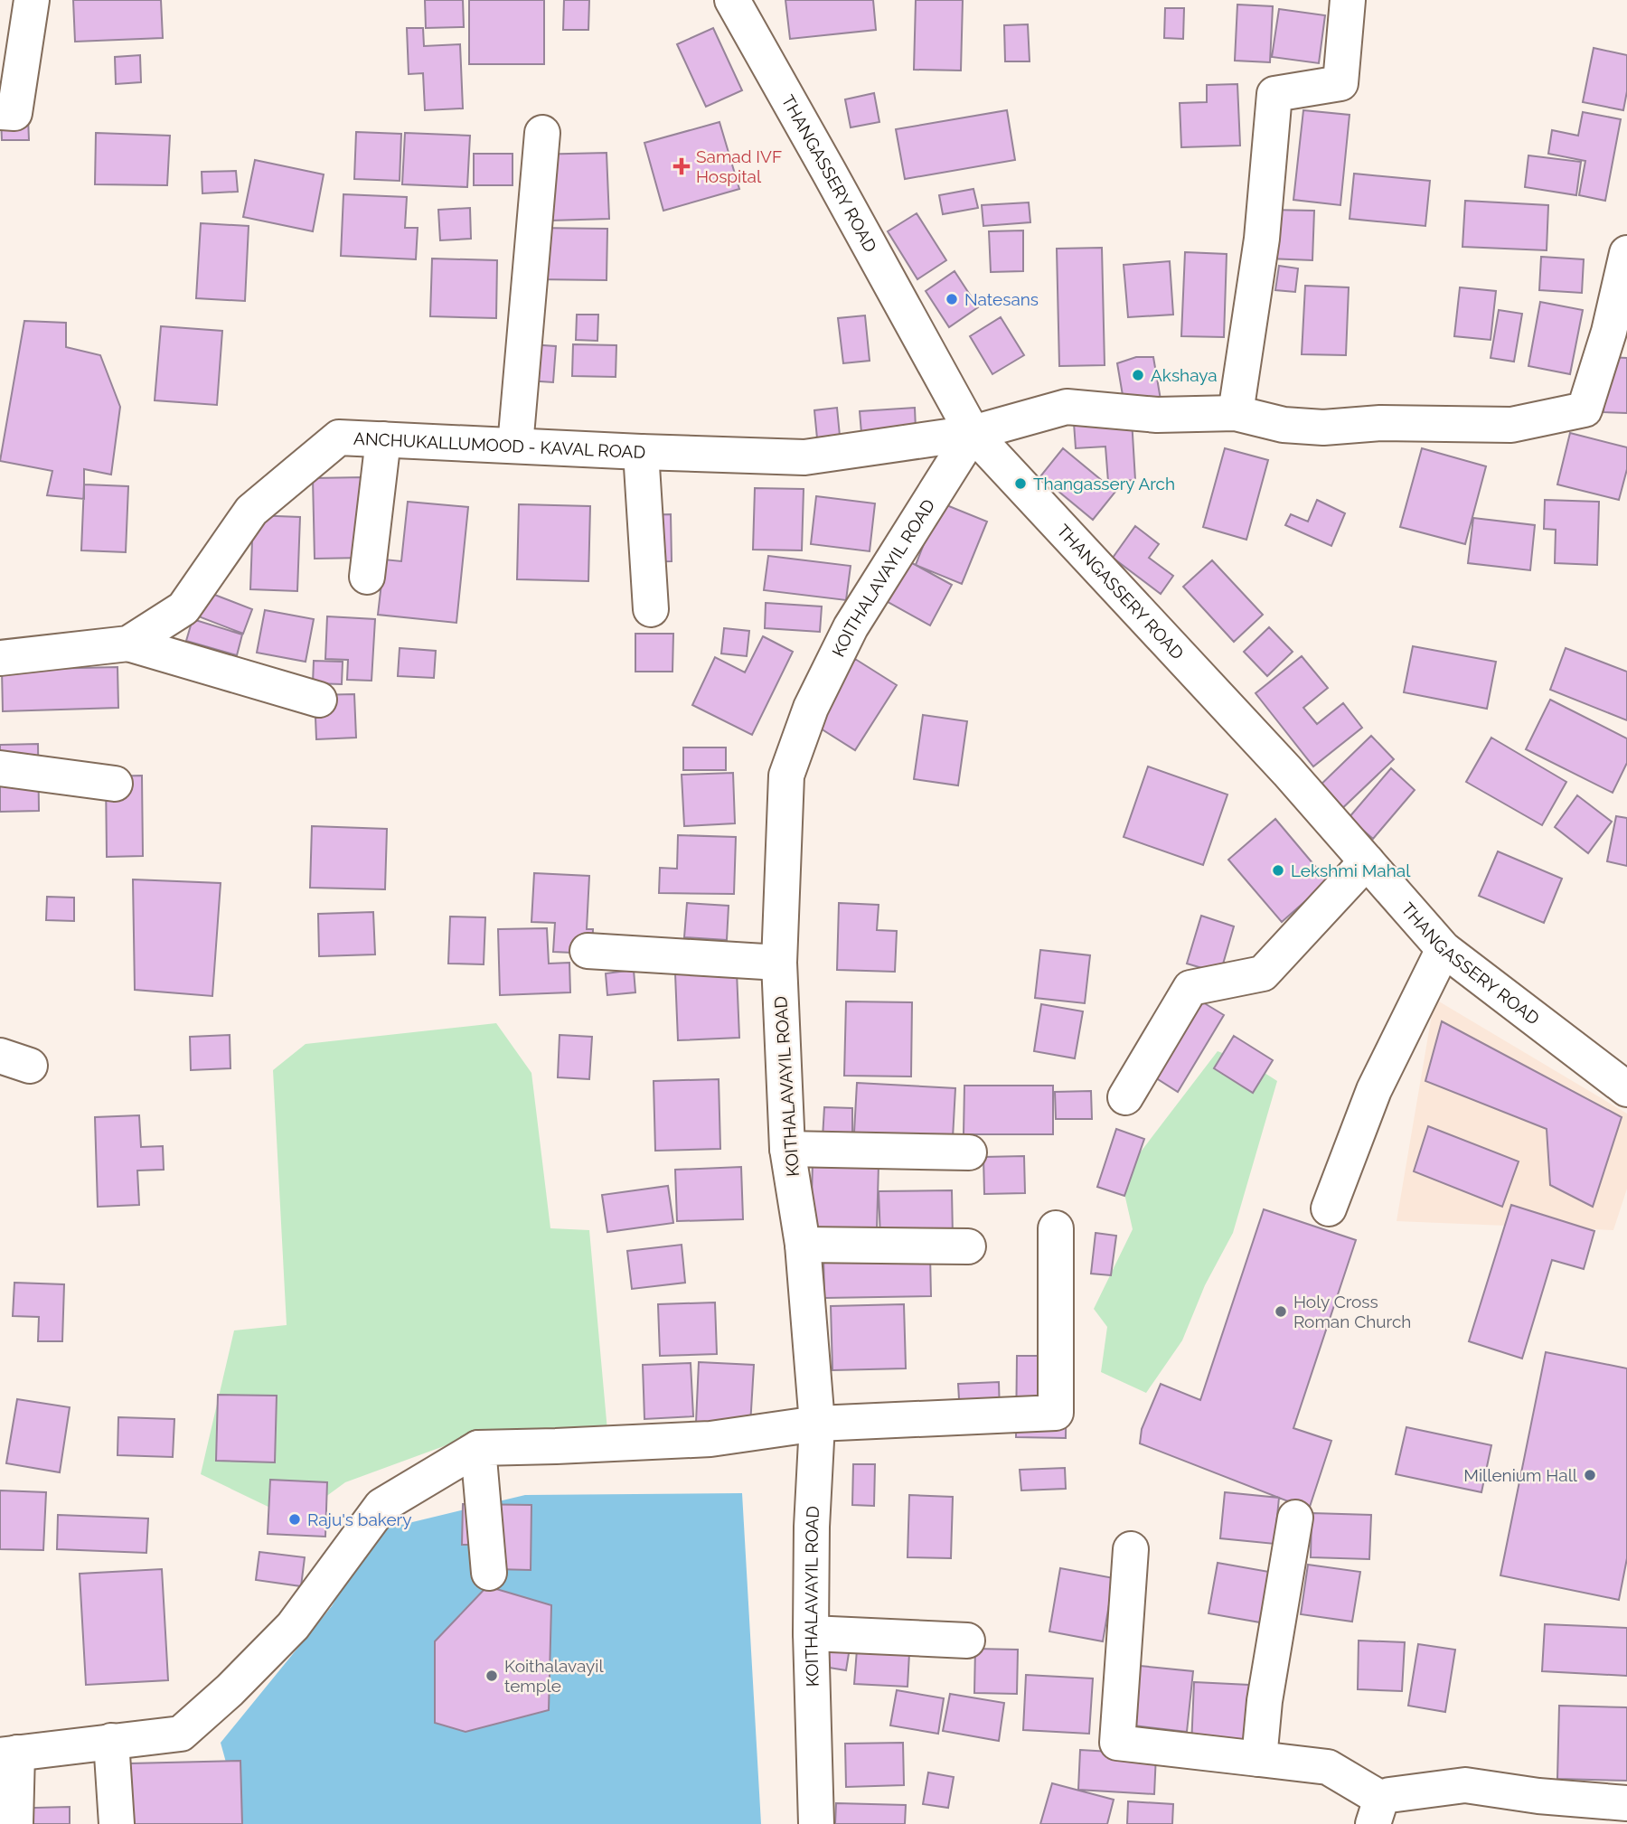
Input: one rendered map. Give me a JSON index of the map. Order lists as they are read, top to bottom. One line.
{"streets":{"street":["THANGASSERY ROAD","ANCHUKALLUMOOD - KAVAL ROAD","KOITHALAVAYIL ROAD"]},"crossings":[["THANGASSERY ROAD","ANCHUKALLUMOOD - KAVAL ROAD"],["THANGASSERY ROAD","KOITHALAVAYIL ROAD"],["ANCHUKALLUMOOD - KAVAL ROAD","KOITHALAVAYIL ROAD"]],"places":{"health":["Samad IVF Hospital"],"other":["Natesans","Akshaya","Thangassery Arch","Lekshmi Mahal","Holy Cross Roman Church","Millenium Hall","Raju's bakery","Koithalavayil temple"]}}
